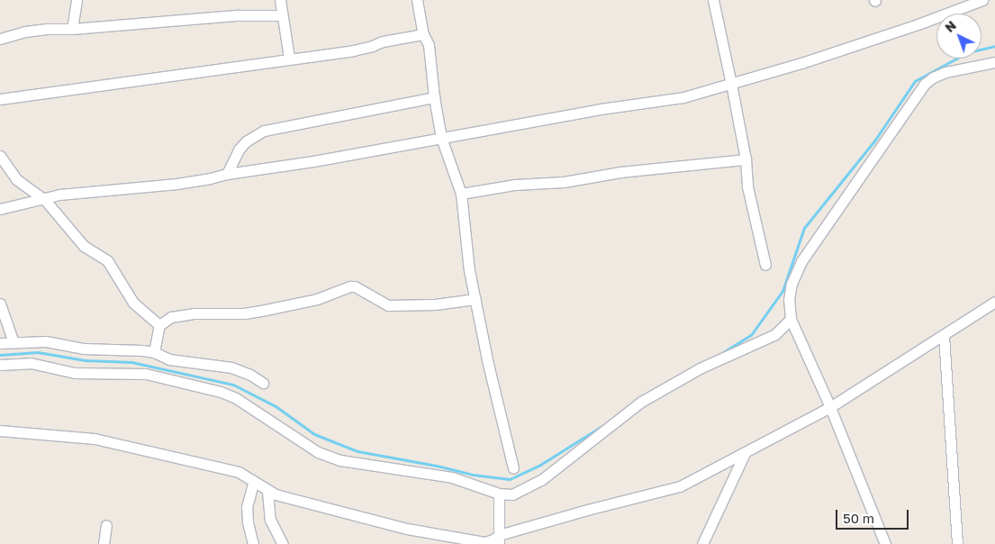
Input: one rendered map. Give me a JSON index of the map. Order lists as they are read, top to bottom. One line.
{"scale_bar":"50 m","north":"top left"}
